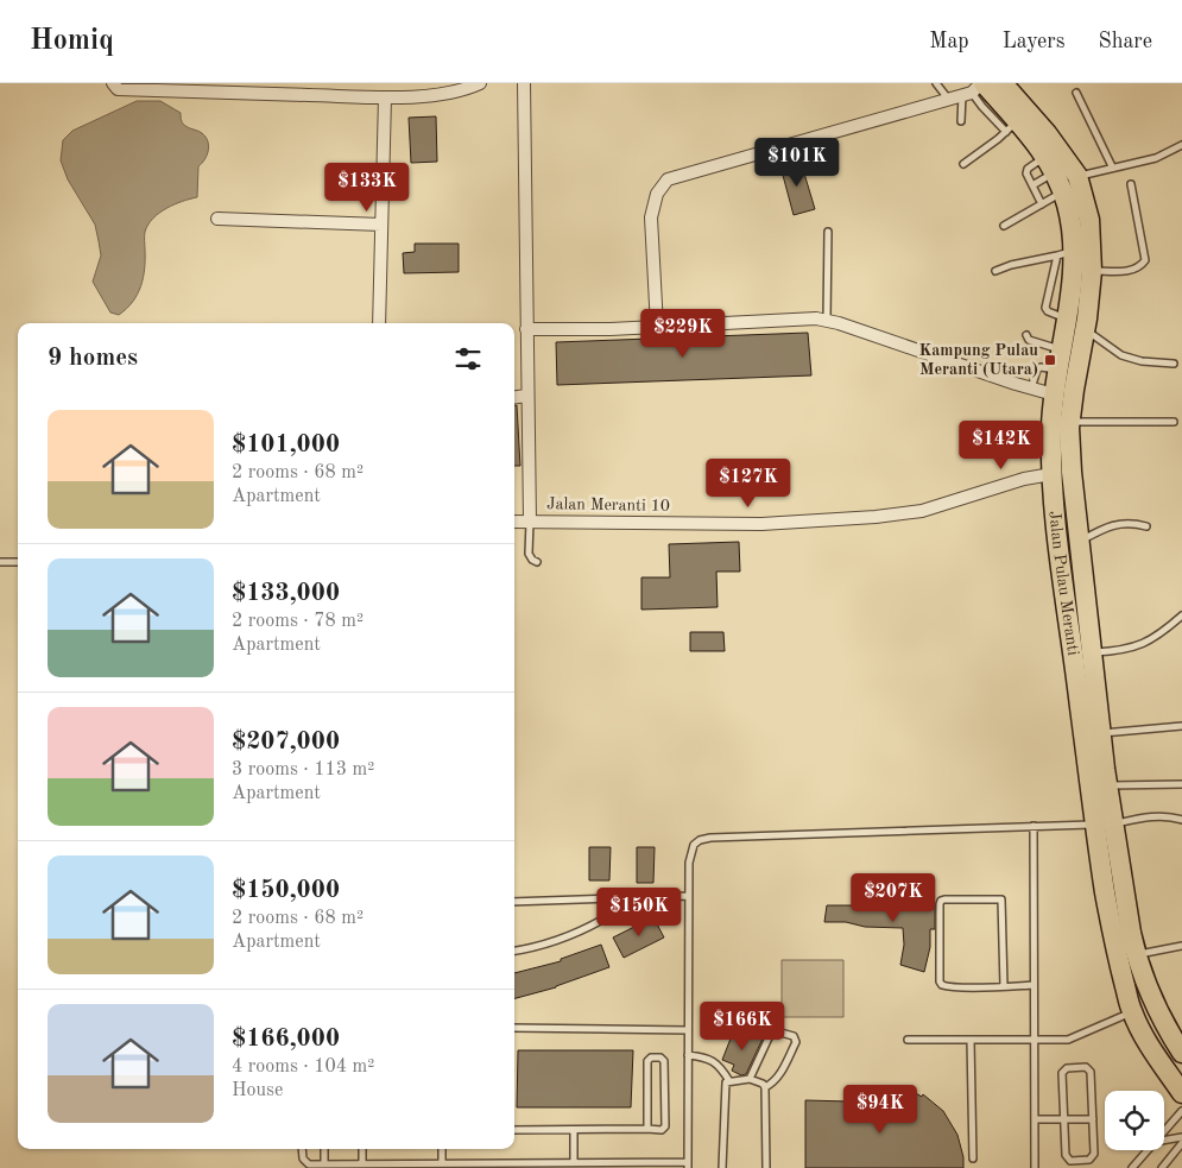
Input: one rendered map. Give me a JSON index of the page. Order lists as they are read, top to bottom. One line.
{"streets":{"main road":["Jalan Pulau Meranti"],"street":["Jalan Meranti 10"]},"crossings":[["Jalan Meranti 10","Jalan Pulau Meranti"]],"places":{"transit":["Kampung Pulau Meranti (Utara)"]},"page":{"header":"Homiq","nav":["Map","Layers","Share"],"price":["$101K","$133K","$229K","$142K","$127K","$207K","$150K","$166K","$94K"],"heading":"9 homes","list":[{"name":"$101,000","note":"2 rooms · 68 m² · Apartment"},{"name":"$133,000","note":"2 rooms · 78 m² · Apartment"},{"name":"$207,000","note":"3 rooms · 113 m² · Apartment"},{"name":"$150,000","note":"2 rooms · 68 m² · Apartment"},{"name":"$166,000","note":"4 rooms · 104 m² · House"}]}}
